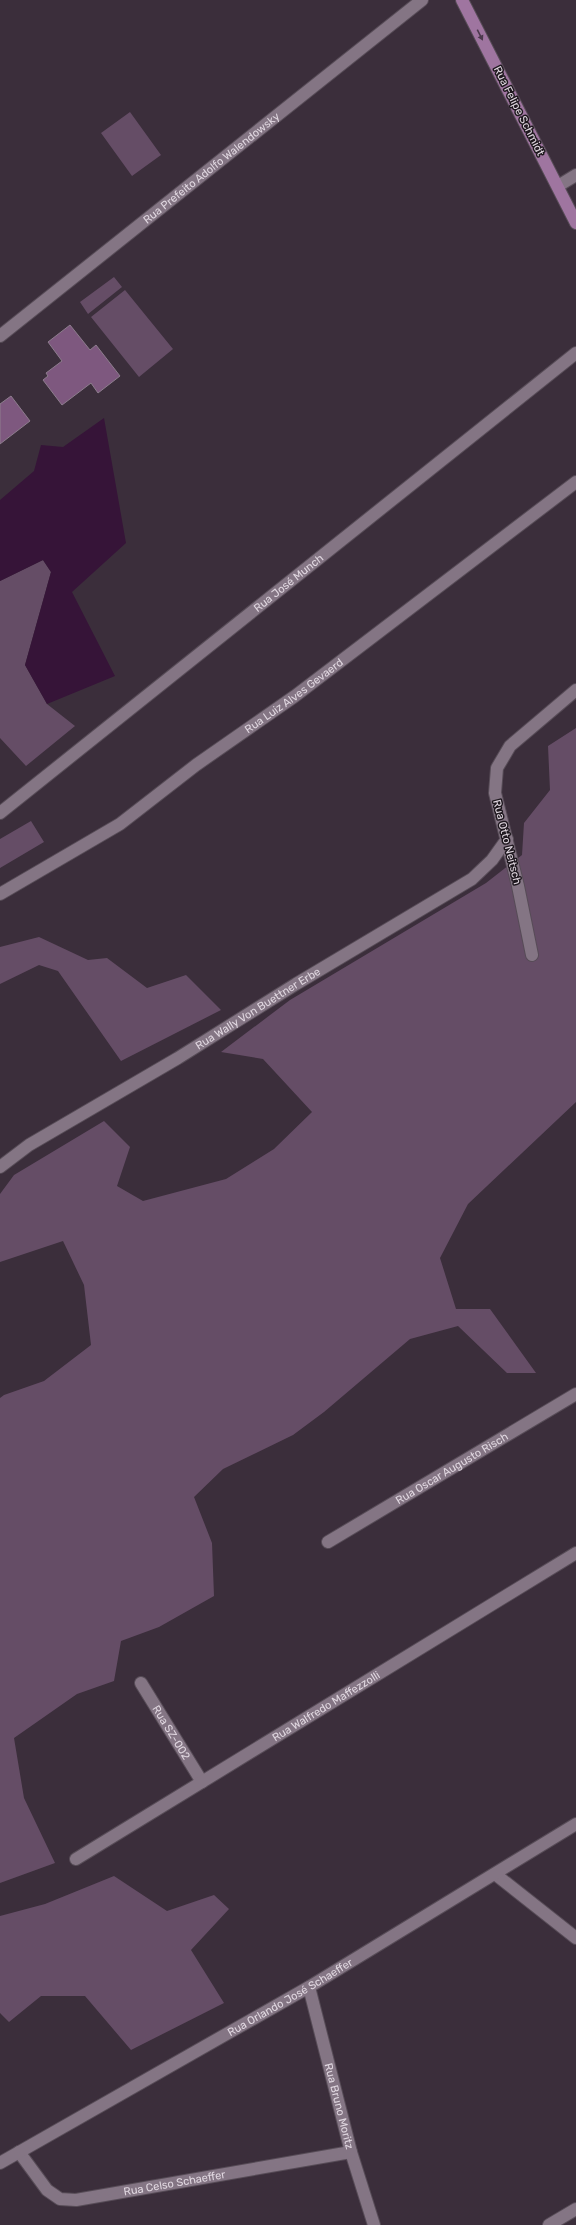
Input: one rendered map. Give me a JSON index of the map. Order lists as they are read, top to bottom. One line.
{"streets":{"main road":["Rua Felipe Schmidt"],"street":["Rua Prefeito Adolfo Walendowsky","Rua José Munch","Rua Luiz Alves Gevaerd","Rua Otto Neitsch","Rua Wally Von Buettner Erbe","Rua Oscar Augusto Risch","Rua Walfredo Maffezzolli","Rua SZ-002","Rua Orlando José Schaeffer","Rua Bruno Moritz","Rua Celso Schaeffer"]},"crossings":[["Rua Otto Neitsch","Rua Wally Von Buettner Erbe"],["Rua Walfredo Maffezzolli","Rua SZ-002"],["Rua Orlando José Schaeffer","Rua Bruno Moritz"],["Rua Orlando José Schaeffer","Rua Celso Schaeffer"],["Rua Bruno Moritz","Rua Celso Schaeffer"]],"one_way":["Rua Felipe Schmidt"]}
